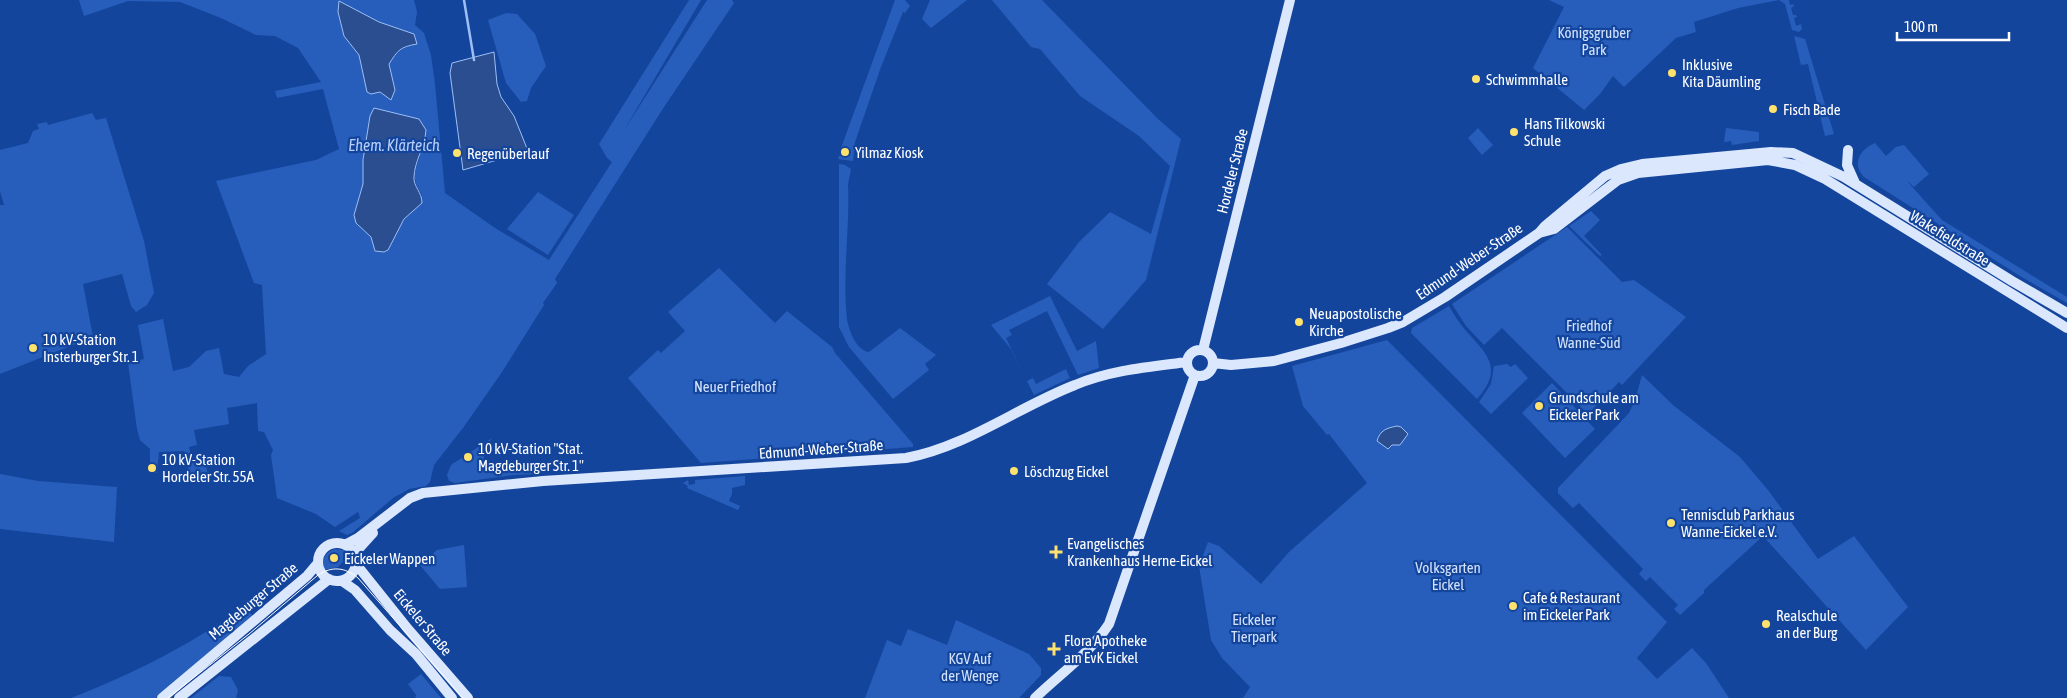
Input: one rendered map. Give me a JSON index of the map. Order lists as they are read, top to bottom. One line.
{"streets":{"main road":["Hordeler Straße","Wakefieldstraße","Edmund-Weber-Straße","Magdeburger Straße","Eickeler Straße"]},"crossings":[["Hordeler Straße","Edmund-Weber-Straße"],["Wakefieldstraße","Edmund-Weber-Straße"],["Magdeburger Straße","Eickeler Straße"]],"water":["Ehem. Klärteich"],"parks":["Königsgruber Park","Friedhof Wanne-Süd","Neuer Friedhof","Volksgarten Eickel","Eickeler Tierpark","KGV Auf der Wenge"],"places":{"other":["Inklusive Kita Däumling","Schwimmhalle","Fisch Bade","Hans Tilkowski Schule","Yilmaz Kiosk","Regenüberlauf","Neuapostolische Kirche","10 kV-Station Insterburger Str. 1","Grundschule am Eickeler Park","10 kV-Station \"Stat. Magdeburger Str. 1\"","10 kV-Station Hordeler Str. 55A","Löschzug Eickel","Tennisclub Parkhaus Wanne-Eickel e.V.","Eickeler Wappen","Cafe & Restaurant im Eickeler Park","Realschule an der Burg"],"health":["Evangelisches Krankenhaus Herne-Eickel","Flora Apotheke am EvK Eickel"]},"scale_bar":"100 m"}
